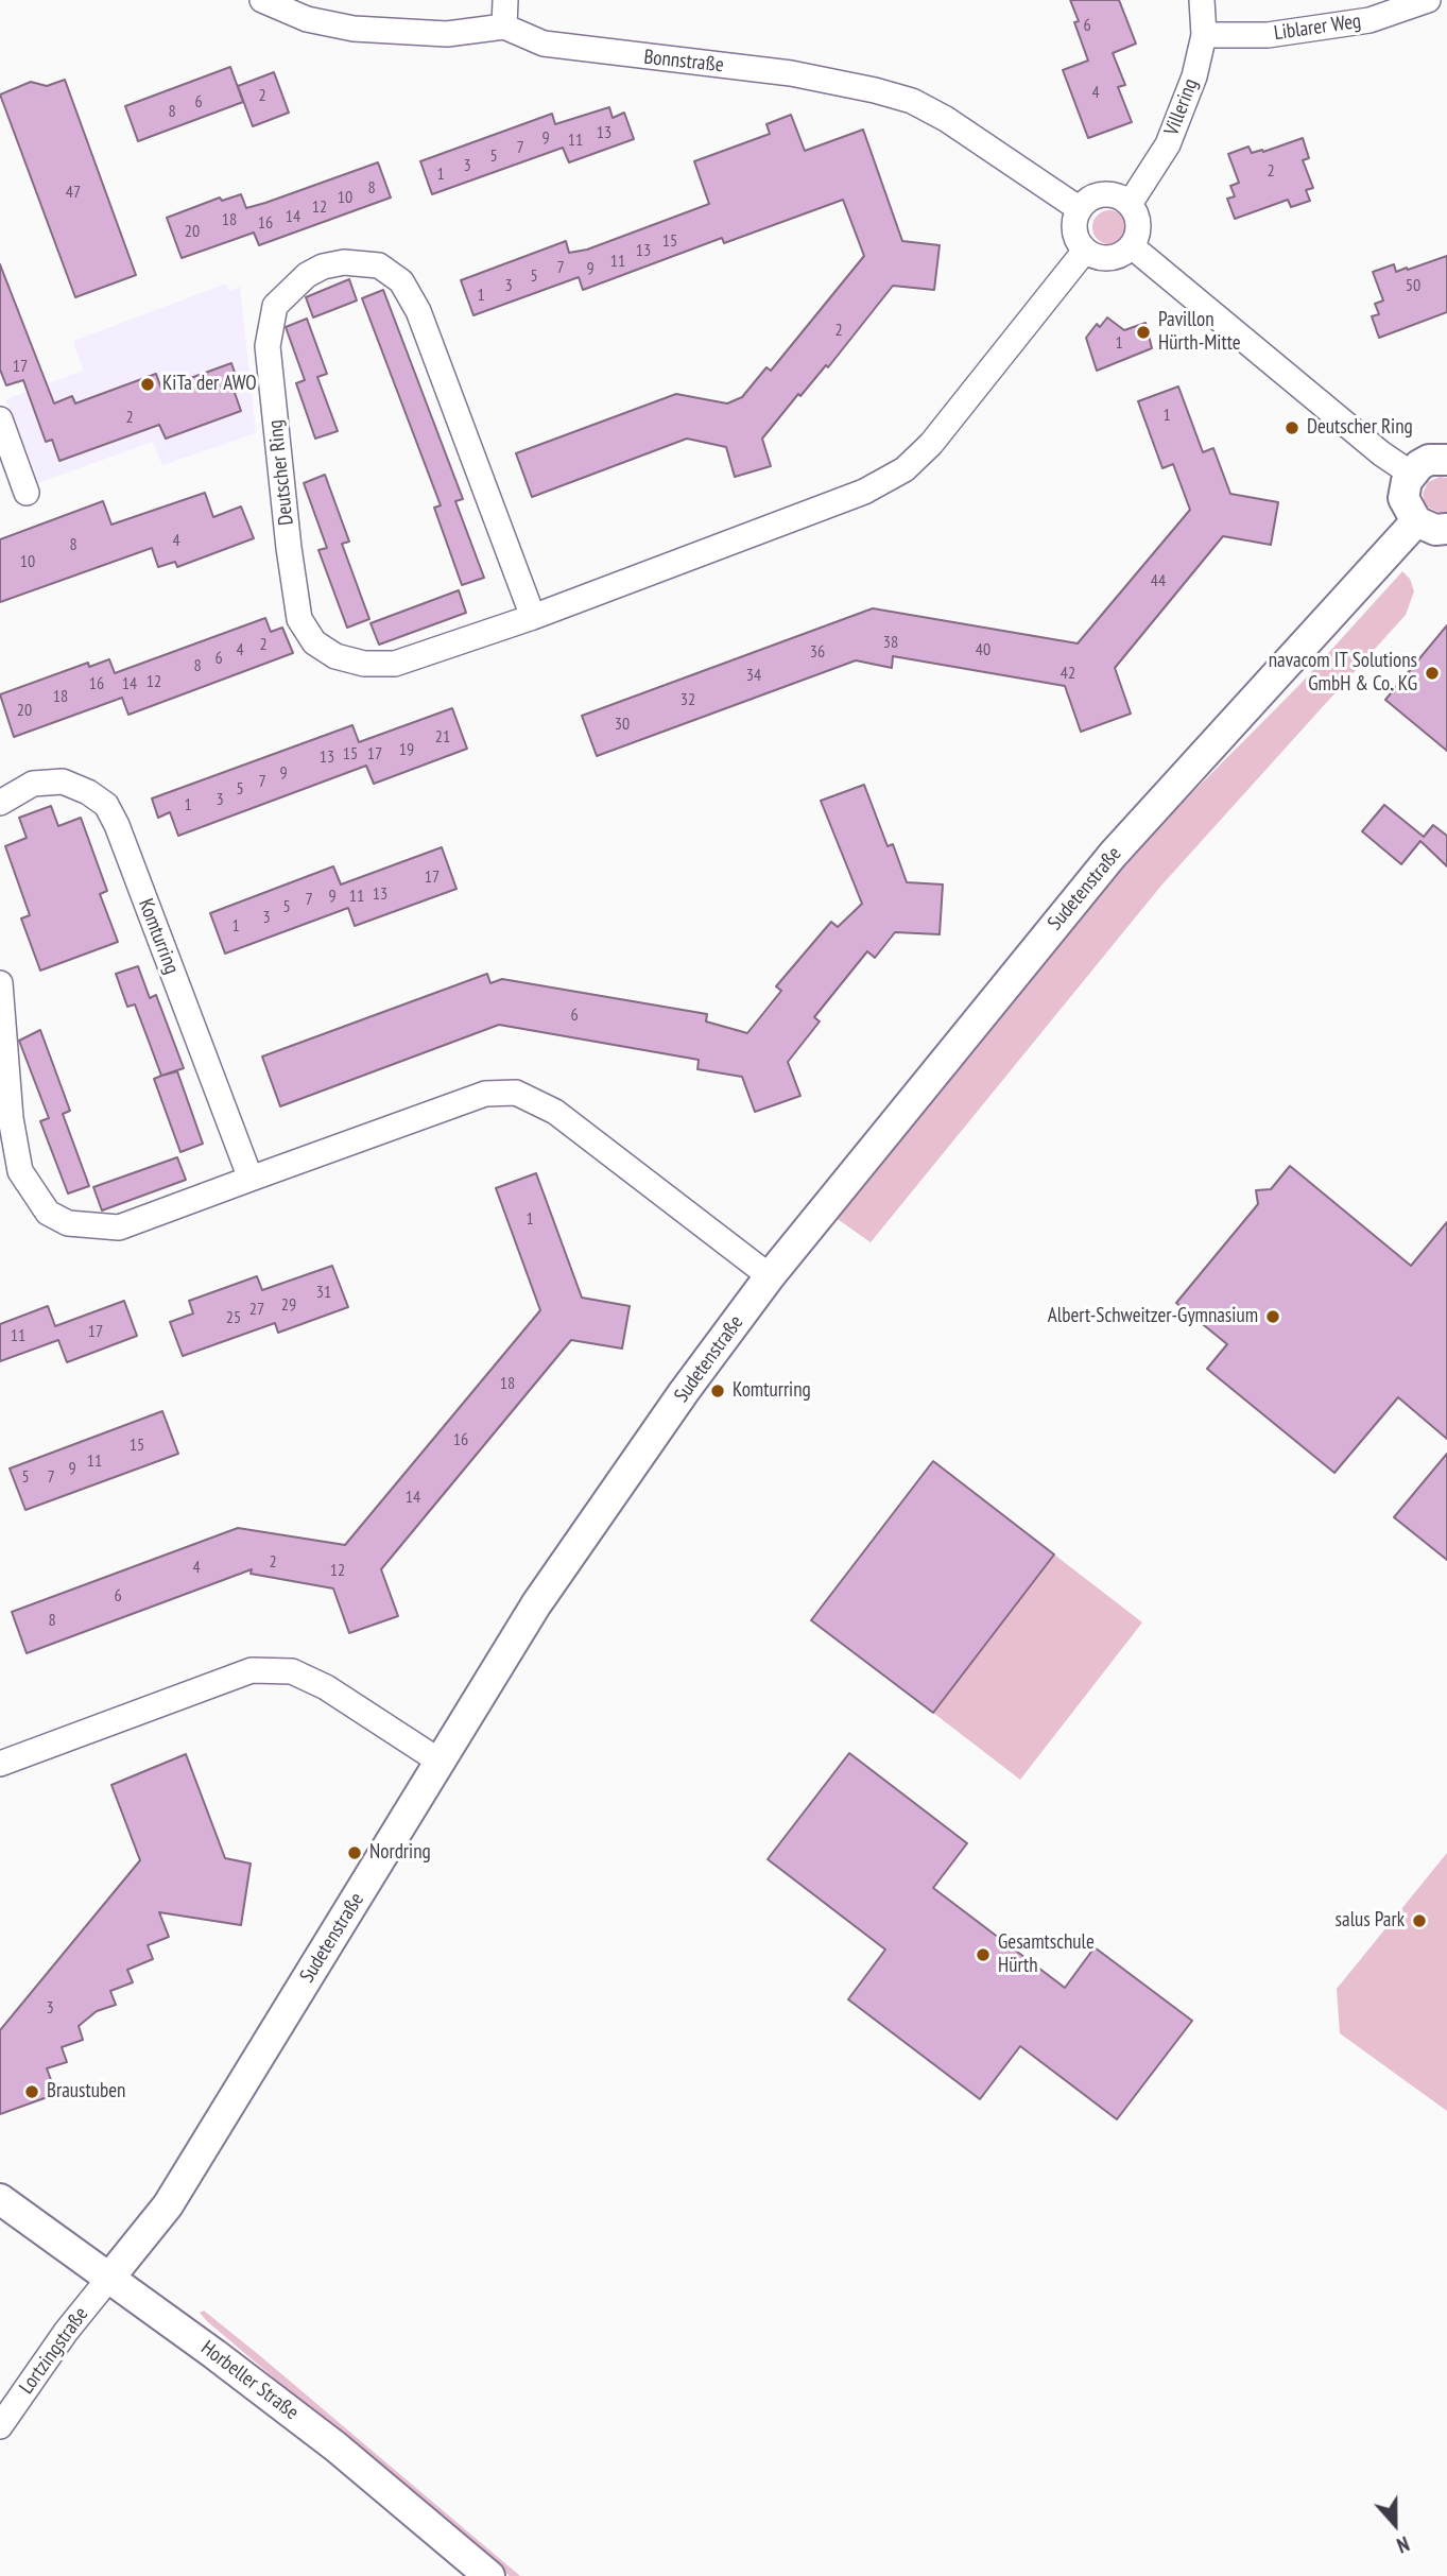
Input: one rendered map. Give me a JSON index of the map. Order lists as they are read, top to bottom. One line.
{"streets":{"street":["Liblarer Weg","Bonnstraße","Villering","Deutscher Ring","Sudetenstraße","Komturring","Lortzingstraße","Horbeller Straße"]},"crossings":[["Liblarer Weg","Villering"],["Bonnstraße","Villering"],["Bonnstraße","Deutscher Ring"],["Villering","Deutscher Ring"],["Sudetenstraße","Lortzingstraße"],["Sudetenstraße","Horbeller Straße"],["Lortzingstraße","Horbeller Straße"]],"places":["Pavillon Hürth-Mitte","KiTa der AWO","Deutscher Ring","navacom IT Solutions GmbH & Co. KG","Albert-Schweitzer-Gymnasium","Komturring","Nordring","salus Park","Gesamtschule Hürth","Braustuben"],"house_numbers":["6","4","2","6","8","13","9","11","7","5","3","2","1","8","47","10","12","14","18","16","20","15","13","11","7","9","5","3","50","1","2","1","17","1","2","4","8","10","44","38","2","4","40","36","6","8","42","34","12","16","14","18","32","20","30","21","19","15","17","13","9","7","5","3","1","17","13","9","11","7","5","3","1","6","1","31","29","27","25","17","11","18","16","15","11","9","5","7","14","2","4","12","6","8","3"],"north":"bottom"}
